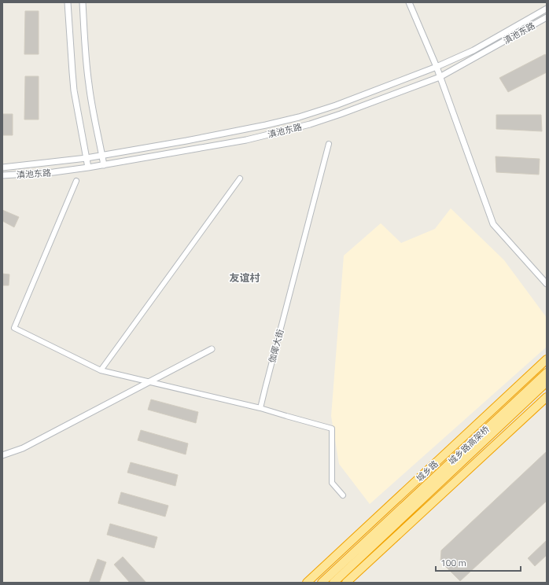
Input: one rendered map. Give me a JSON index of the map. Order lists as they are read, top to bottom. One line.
{"streets":{"highway":["城乡路高架桥","城乡路"],"street":["滇池东路","伽倻大街"]},"districts":["友谊村"],"scale_bar":"100 m"}
